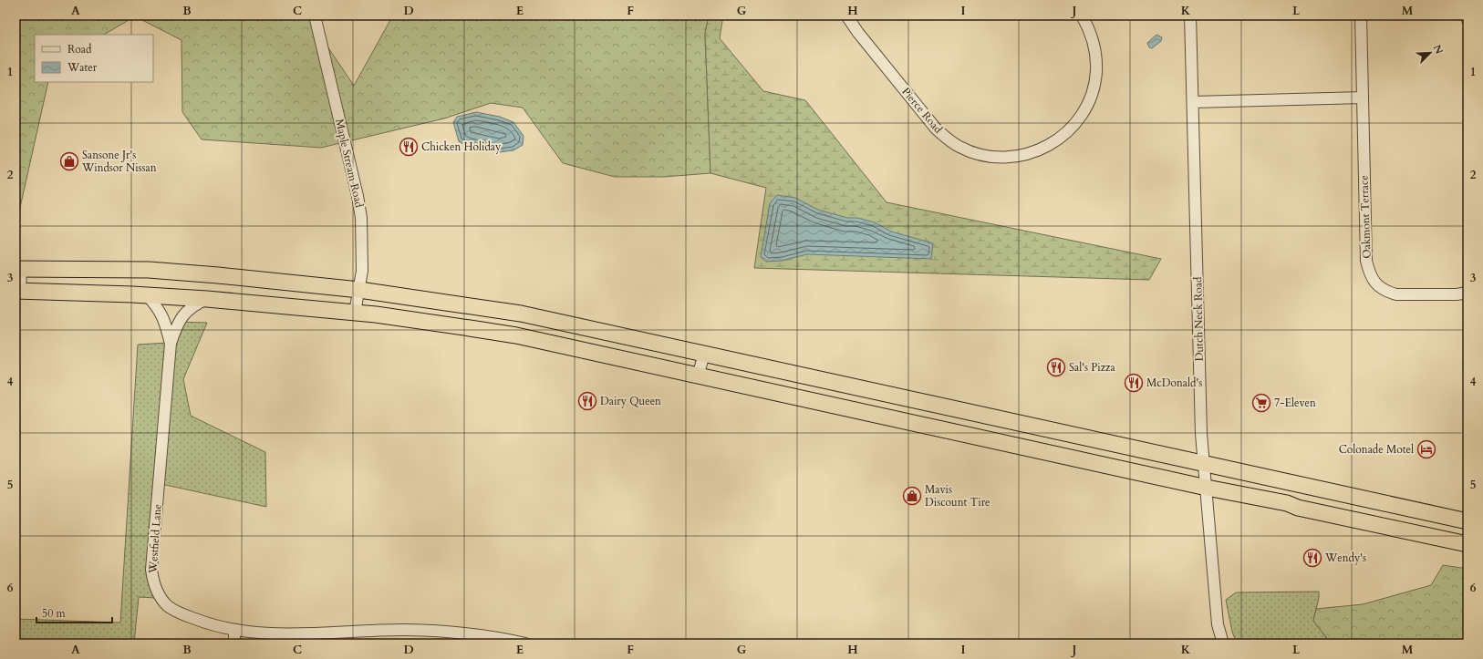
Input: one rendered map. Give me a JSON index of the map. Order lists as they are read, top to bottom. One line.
{"streets":{"street":["Pierce Road","Maple Stream Road","Oakmont Terrace","Dutch Neck Road","Westfield Lane"]},"places":{"restaurant":["Chicken Holiday","Sal's Pizza","McDonald's","Dairy Queen","Wendy's"],"shop":["Sansone Jr's Windsor Nissan","Mavis Discount Tire"],"supermarket":["7-Eleven"],"hotel":["Colonade Motel"]},"legend":["Road","Water"],"scale_bar":"50 m","north":"top right","grid":{"columns":["A","B","C","D","E","F","G","H","I","J","K","L","M"],"rows":["1","2","3","4","5","6"]}}
